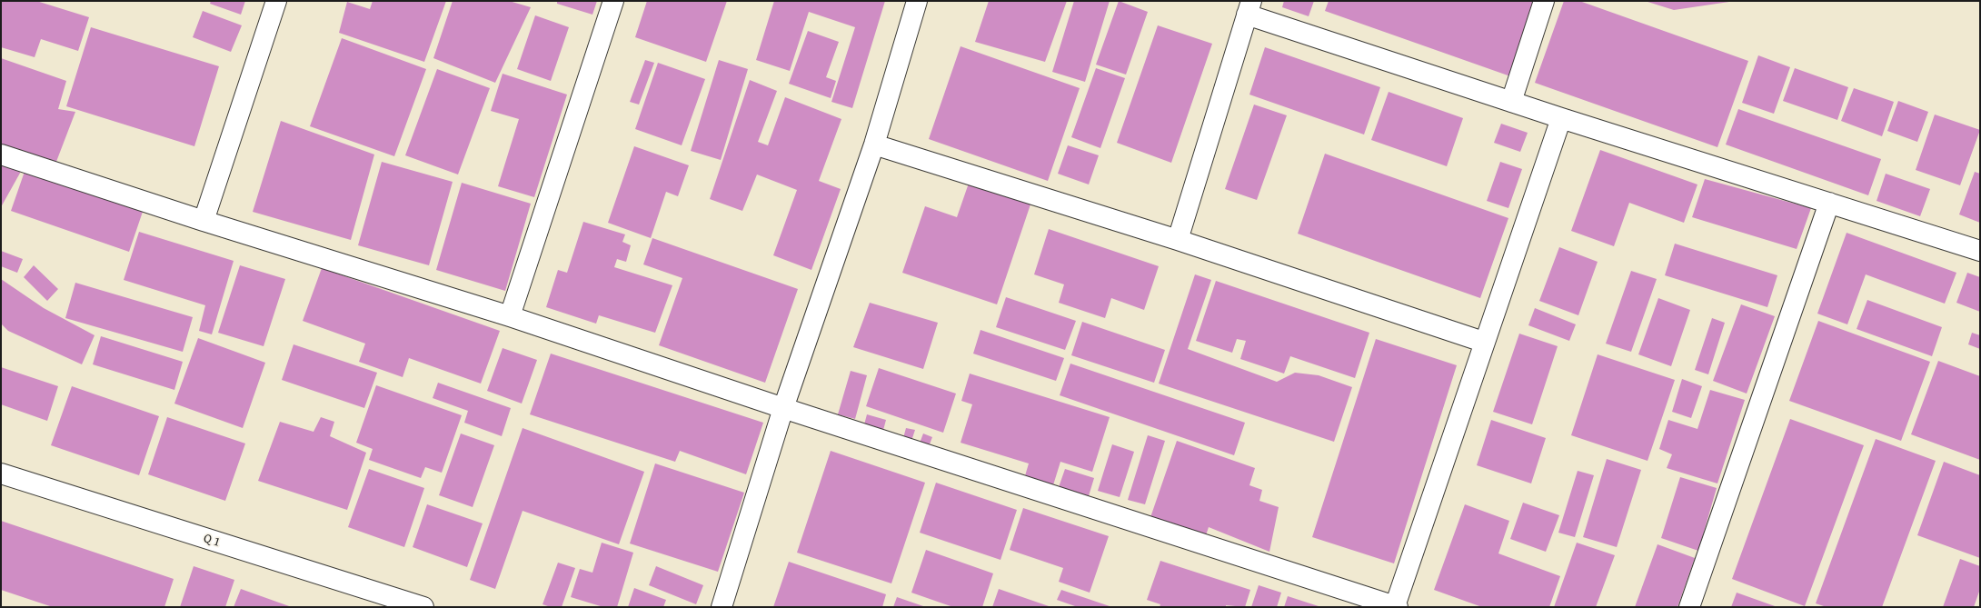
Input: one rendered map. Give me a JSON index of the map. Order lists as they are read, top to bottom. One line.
{"streets":{"street":["Q 1"]}}
